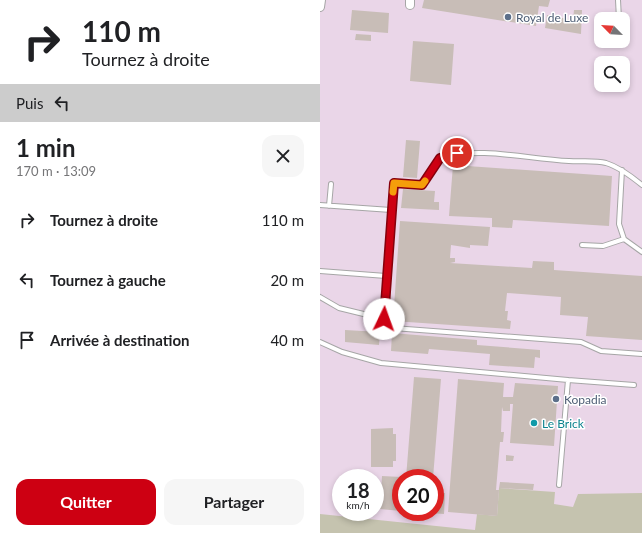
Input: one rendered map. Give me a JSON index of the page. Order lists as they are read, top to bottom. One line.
{"places":["Royal de Luxe","Kopadia","Le Brick"],"north":"top left","page":{"turn":["110 m","Tournez à droite"],"then":"Puis","heading":["1 min","170 m · 13:09"],"list":[{"name":"Tournez à droite","value":"110 m"},{"name":"Tournez à gauche","value":"20 m"},{"name":"Arrivée à destination","value":"40 m"}],"speed":"18 km/h","limit":"20","buttons":["Quitter","Partager"]}}
